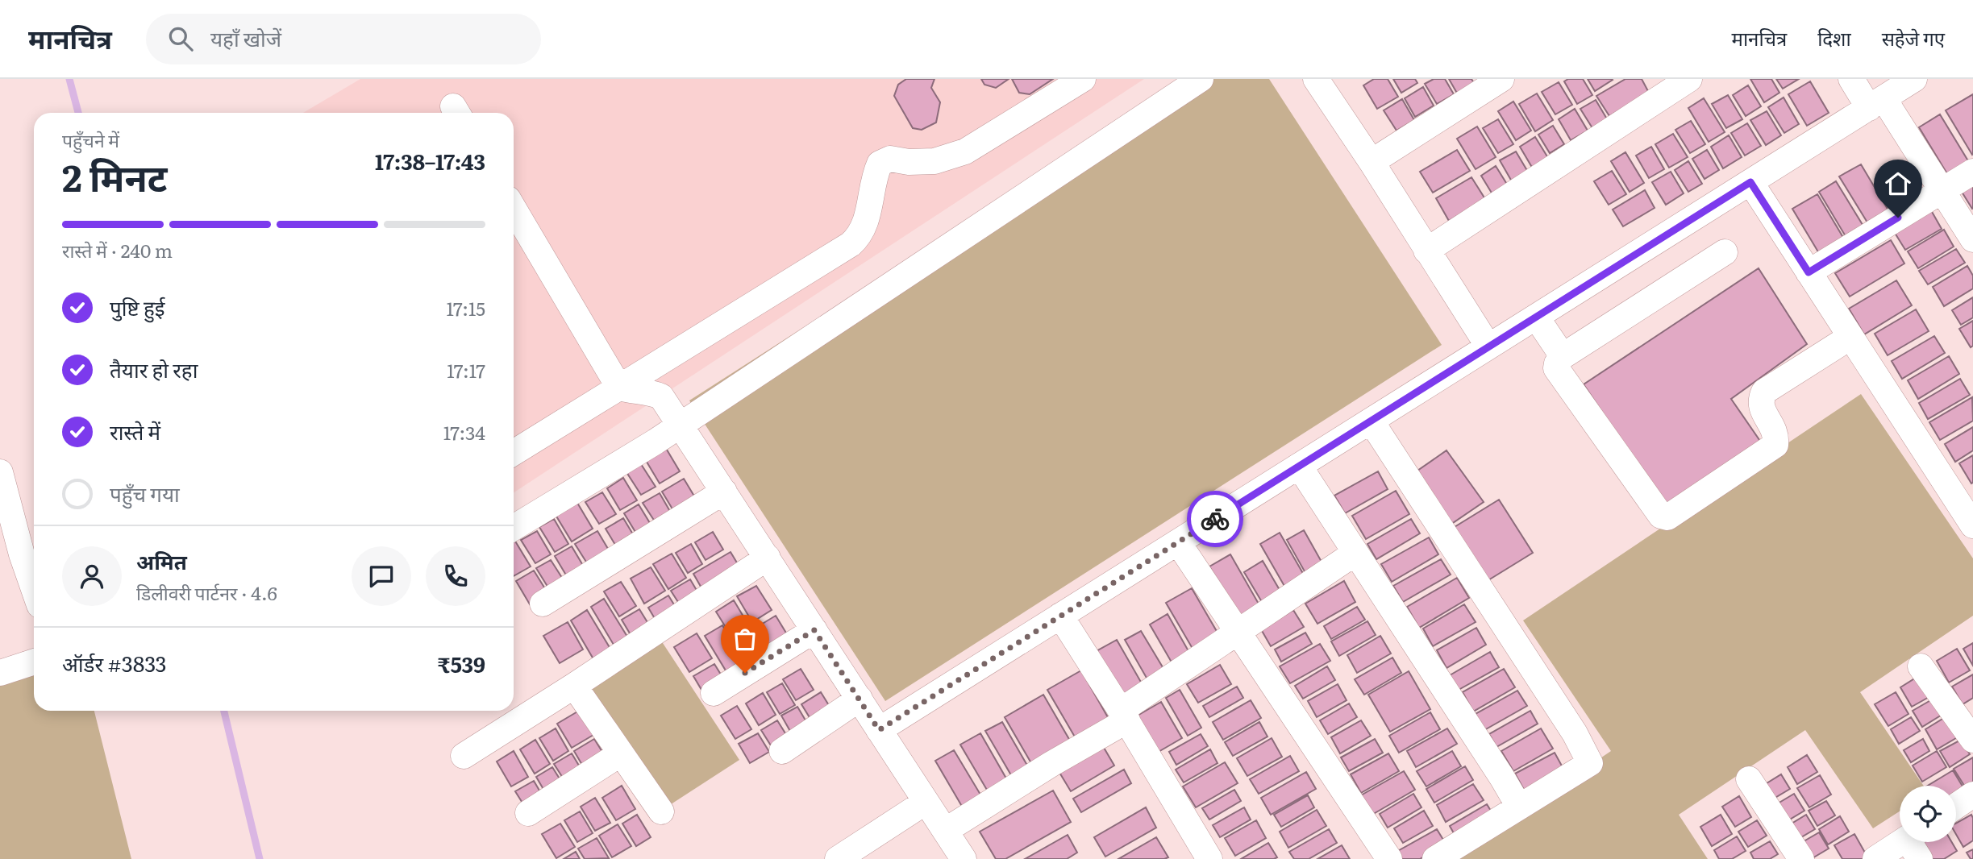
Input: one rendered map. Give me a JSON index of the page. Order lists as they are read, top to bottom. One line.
{"page":{"header":"मानचित्र","search":"यहाँ खोजें","nav":["मानचित्र","दिशा","सहेजे गए"],"heading":["2 मिनट","पहुँचने में","17:38–17:43"],"panel":["अमित","डिलीवरी पार्टनर · 4.6","ऑर्डर #3833","₹539"],"bar":"रास्ते में · 240 m","list":[["पुष्टि हुई","17:15"],["तैयार हो रहा","17:17"],["रास्ते में","17:34"],"पहुँच गया"]}}
